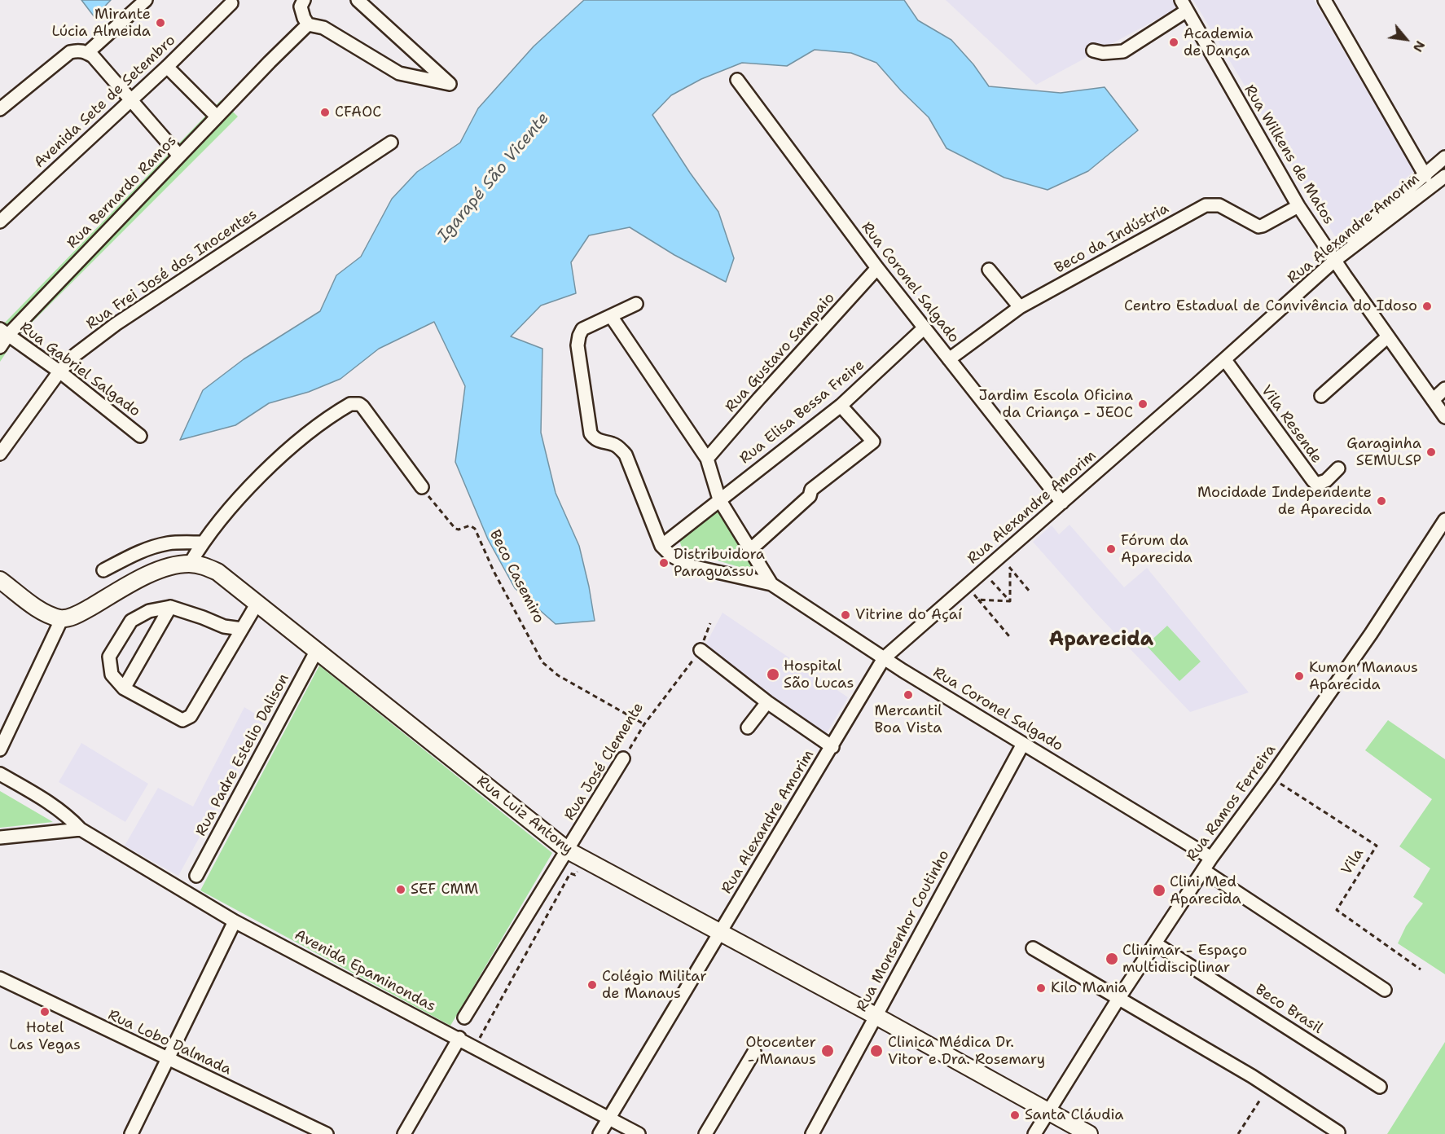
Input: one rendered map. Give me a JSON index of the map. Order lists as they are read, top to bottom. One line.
{"streets":{"main road":["Rua Luiz Antony"],"street":["Avenida Sete de Setembro","Rua Wilkens de Matos","Rua Bernardo Ramos","Rua Alexandre Amorim","Beco da Indústria","Rua Frei José dos Inocentes","Rua Coronel Salgado","Rua Gustavo Sampaio","Rua Gabriel Salgado","Rua Elisa Bessa Freire","Vila Resende","Rua Padre Estelio Dalison","Rua José Clemente","Rua Ramos Ferreira","Rua Monsenhor Coutinho","Avenida Epaminondas","Beco Brasil","Rua Lobo Dalmada"],"path":["Beco Casemiro","Vila"]},"crossings":[["Rua Wilkens de Matos","Rua Alexandre Amorim"],["Rua Wilkens de Matos","Beco da Indústria"],["Rua Bernardo Ramos","Rua Gabriel Salgado"],["Rua Alexandre Amorim","Rua Coronel Salgado"],["Rua Alexandre Amorim","Vila Resende"],["Rua Alexandre Amorim","Rua Luiz Antony"],["Rua Alexandre Amorim","Avenida Epaminondas"],["Beco da Indústria","Rua Coronel Salgado"],["Rua Frei José dos Inocentes","Rua Gabriel Salgado"],["Rua Coronel Salgado","Rua Gustavo Sampaio"],["Rua Coronel Salgado","Rua Elisa Bessa Freire"],["Rua Coronel Salgado","Rua Ramos Ferreira"],["Rua Coronel Salgado","Rua Monsenhor Coutinho"],["Beco Casemiro","Rua José Clemente"],["Rua Padre Estelio Dalison","Rua Luiz Antony"],["Rua José Clemente","Rua Luiz Antony"],["Rua Ramos Ferreira","Rua Luiz Antony"],["Rua Ramos Ferreira","Vila"],["Rua Ramos Ferreira","Beco Brasil"],["Rua Luiz Antony","Rua Monsenhor Coutinho"]],"districts":["Aparecida"],"water":["Igarapé São Vicente"],"places":["Mirante Lúcia Almeida","Academia de Dança","CFAOC","Centro Estadual de Convivência do Idoso","Jardim Escola Oficina da Criança - JEOC","Garaginha SEMULSP","Mocidade Independente de Aparecida","Fórum da Aparecida","Distribuidora Paraguassu","Vitrine do Açaí","Hospital São Lucas","Kumon Manaus Aparecida","Mercantil Boa Vista","SEF CMM","Clini Med Aparecida","Clinimar - Espaço multidisciplinar","Colégio Militar de Manaus","Kilo Mania","Hotel Las Vegas","Otocenter - Manaus","Clinica Médica Dr. Vitor e Dra. Rosemary","Santa Cláudia"],"north":"bottom right"}
